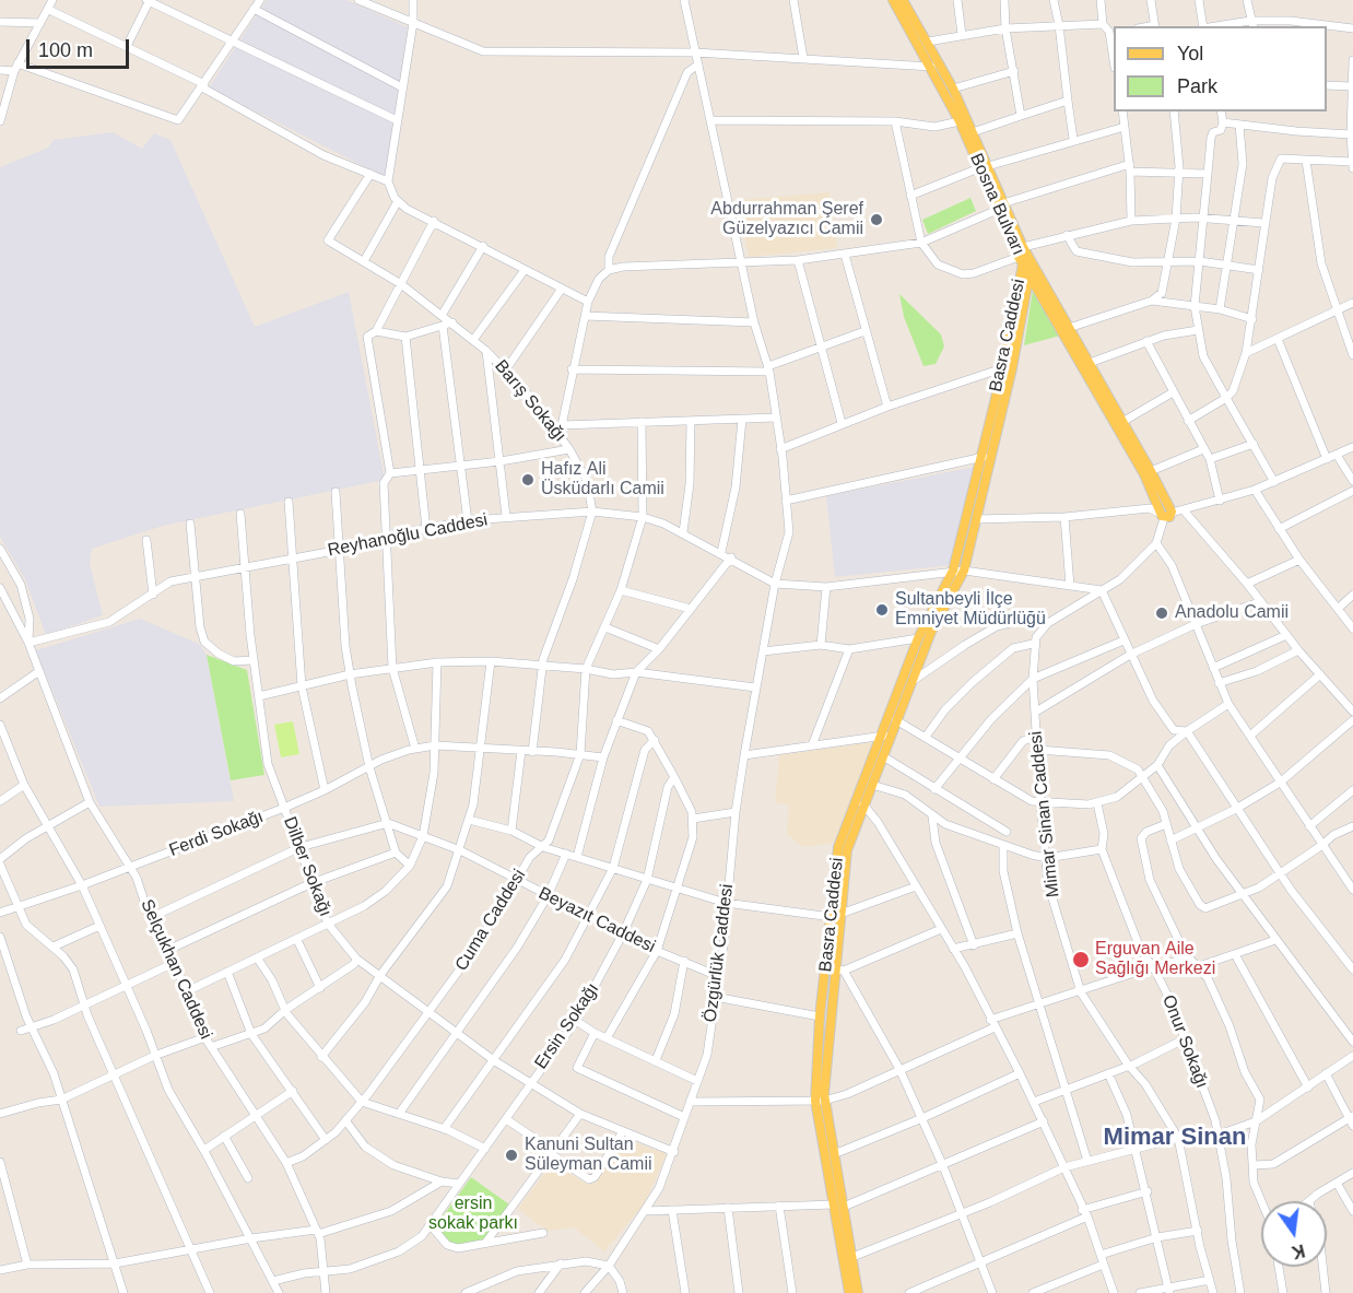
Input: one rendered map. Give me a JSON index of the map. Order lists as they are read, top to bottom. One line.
{"streets":{"main road":["Bosna Bulvarı","Basra Caddesi"],"street":["Barış Sokağı","Reyhanoğlu Caddesi","Mimar Sinan Caddesi","Ferdi Sokağı","Dilber Sokağı","Cuma Caddesi","Beyazıt Caddesi","Özgürlük Caddesi","Selçukhan Caddesi","Ersin Sokağı","Onur Sokağı"]},"crossings":[["Bosna Bulvarı","Basra Caddesi"],["Basra Caddesi","Reyhanoğlu Caddesi"],["Barış Sokağı","Reyhanoğlu Caddesi"],["Barış Sokağı","Ferdi Sokağı"],["Reyhanoğlu Caddesi","Dilber Sokağı"],["Reyhanoğlu Caddesi","Cuma Caddesi"],["Reyhanoğlu Caddesi","Özgürlük Caddesi"],["Reyhanoğlu Caddesi","Selçukhan Caddesi"],["Ferdi Sokağı","Dilber Sokağı"],["Ferdi Sokağı","Cuma Caddesi"],["Ferdi Sokağı","Selçukhan Caddesi"],["Dilber Sokağı","Cuma Caddesi"],["Dilber Sokağı","Özgürlük Caddesi"],["Dilber Sokağı","Ersin Sokağı"],["Cuma Caddesi","Beyazıt Caddesi"],["Cuma Caddesi","Selçukhan Caddesi"],["Beyazıt Caddesi","Özgürlük Caddesi"],["Beyazıt Caddesi","Ersin Sokağı"],["Selçukhan Caddesi","Ersin Sokağı"]],"districts":["Mimar Sinan"],"parks":["ersin sokak parkı"],"places":["Abdurrahman Şeref Güzelyazıcı Camii","Hafız Ali Üsküdarlı Camii","Sultanbeyli İlçe Emniyet Müdürlüğü","Anadolu Camii","Erguvan Aile Sağlığı Merkezi","Kanuni Sultan Süleyman Camii"],"legend":["Yol","Park"],"scale_bar":"100 m","north":"bottom"}
